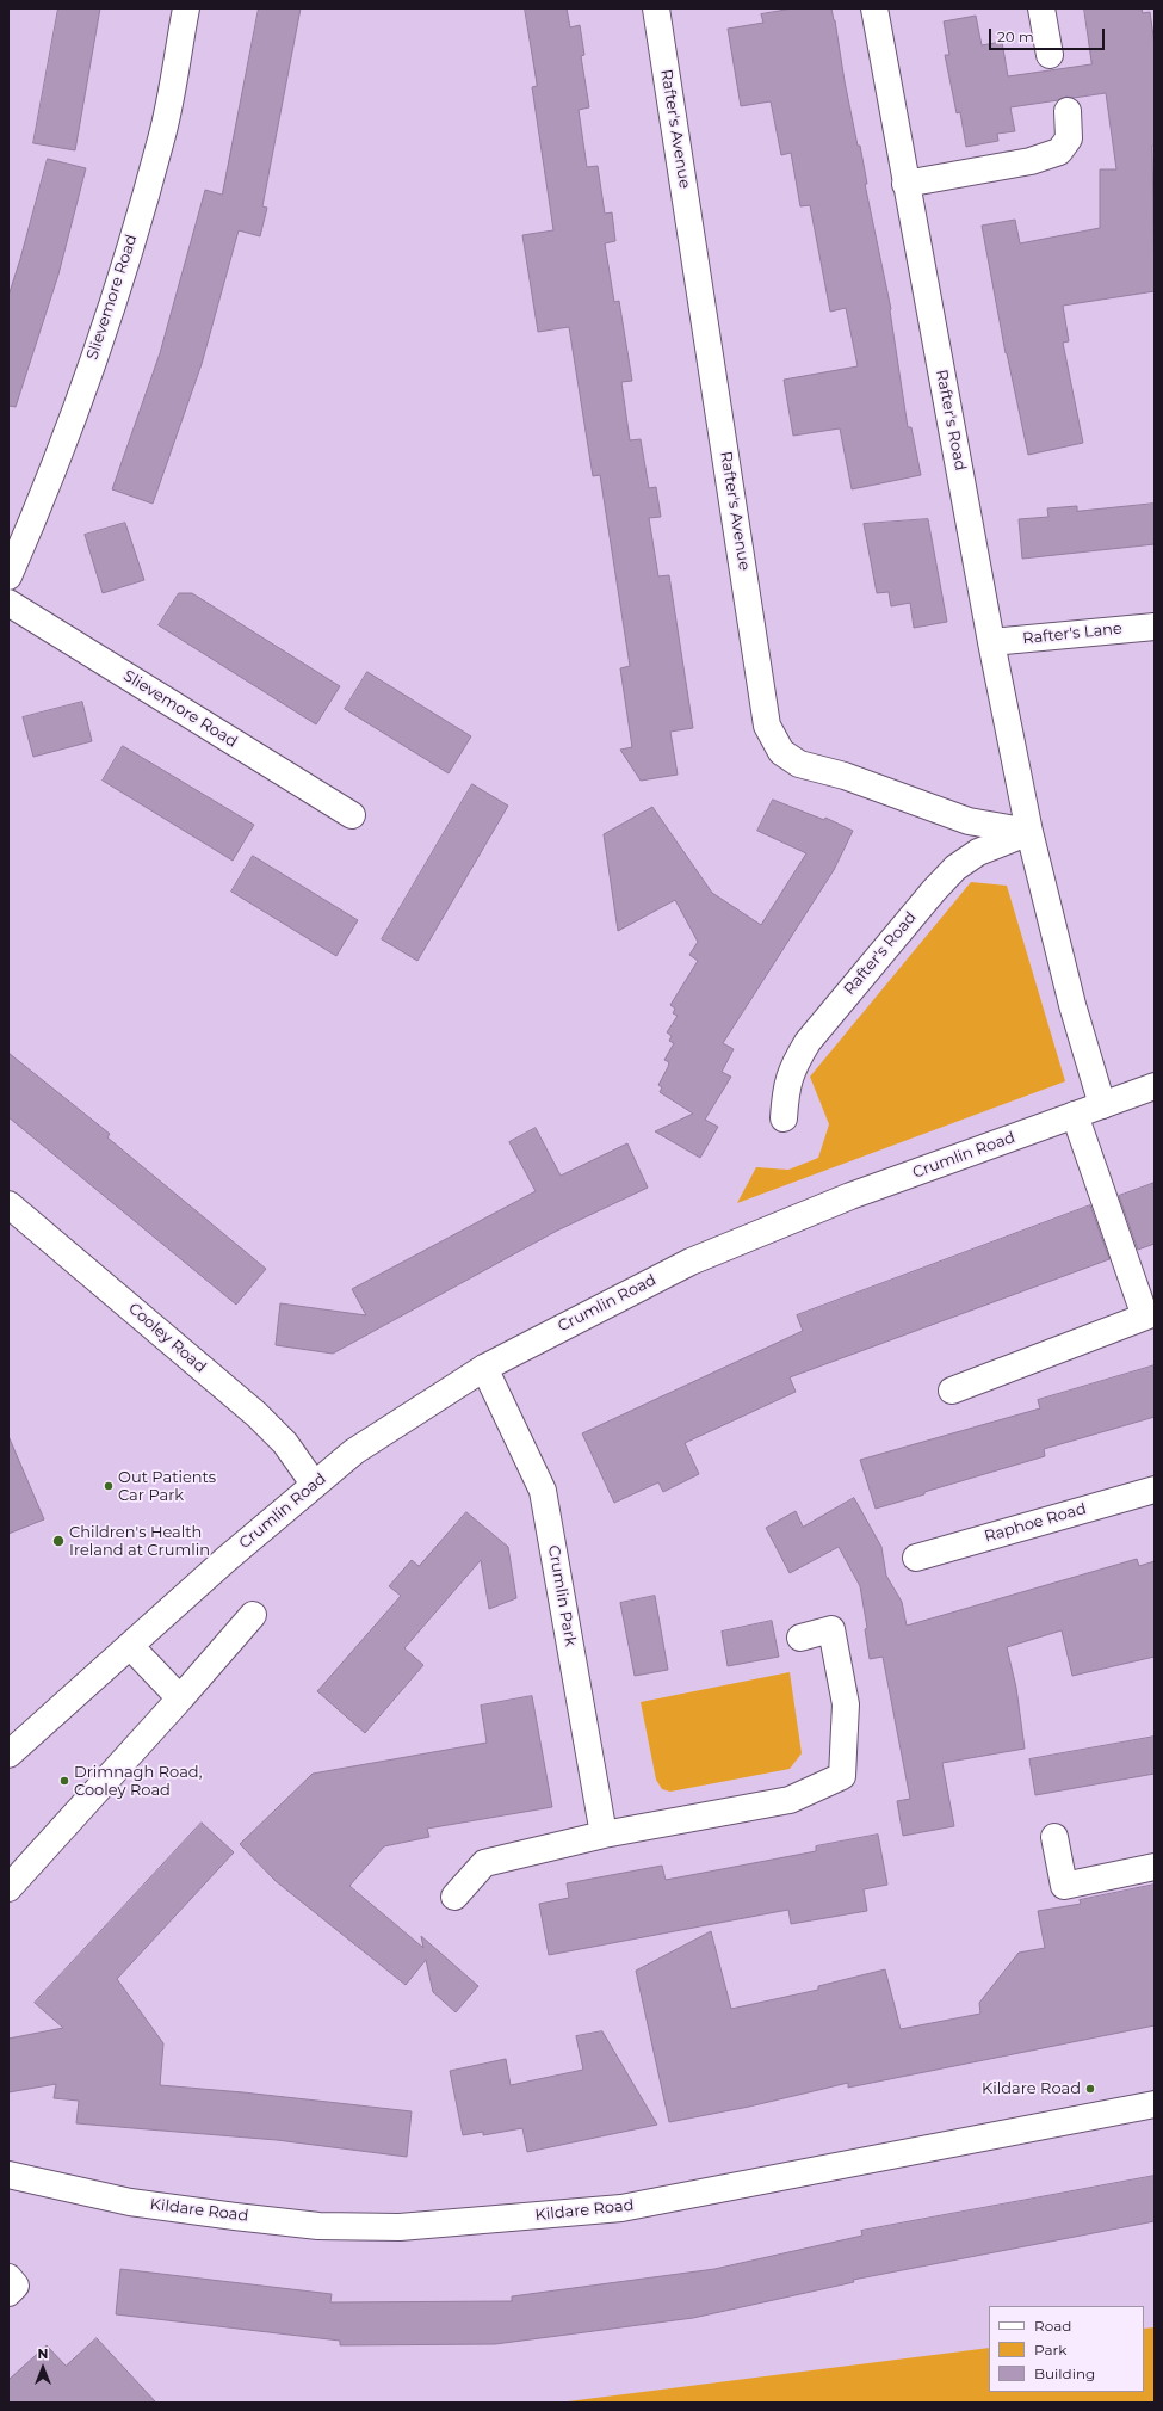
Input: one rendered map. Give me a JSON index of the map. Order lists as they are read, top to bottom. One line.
{"streets":{"street":["Rafter's Avenue","Slievemore Road","Rafter's Road","Rafter's Lane","Crumlin Road","Cooley Road","Raphoe Road","Crumlin Park","Kildare Road"]},"crossings":[["Rafter's Avenue","Rafter's Road"],["Rafter's Road","Rafter's Lane"],["Rafter's Road","Crumlin Road"],["Crumlin Road","Cooley Road"],["Crumlin Road","Crumlin Park"]],"places":["Out Patients Car Park","Children's Health Ireland at Crumlin","Drimnagh Road, Cooley Road","Kildare Road"],"legend":["Road","Park","Building"],"scale_bar":"20 m","north":"top"}
